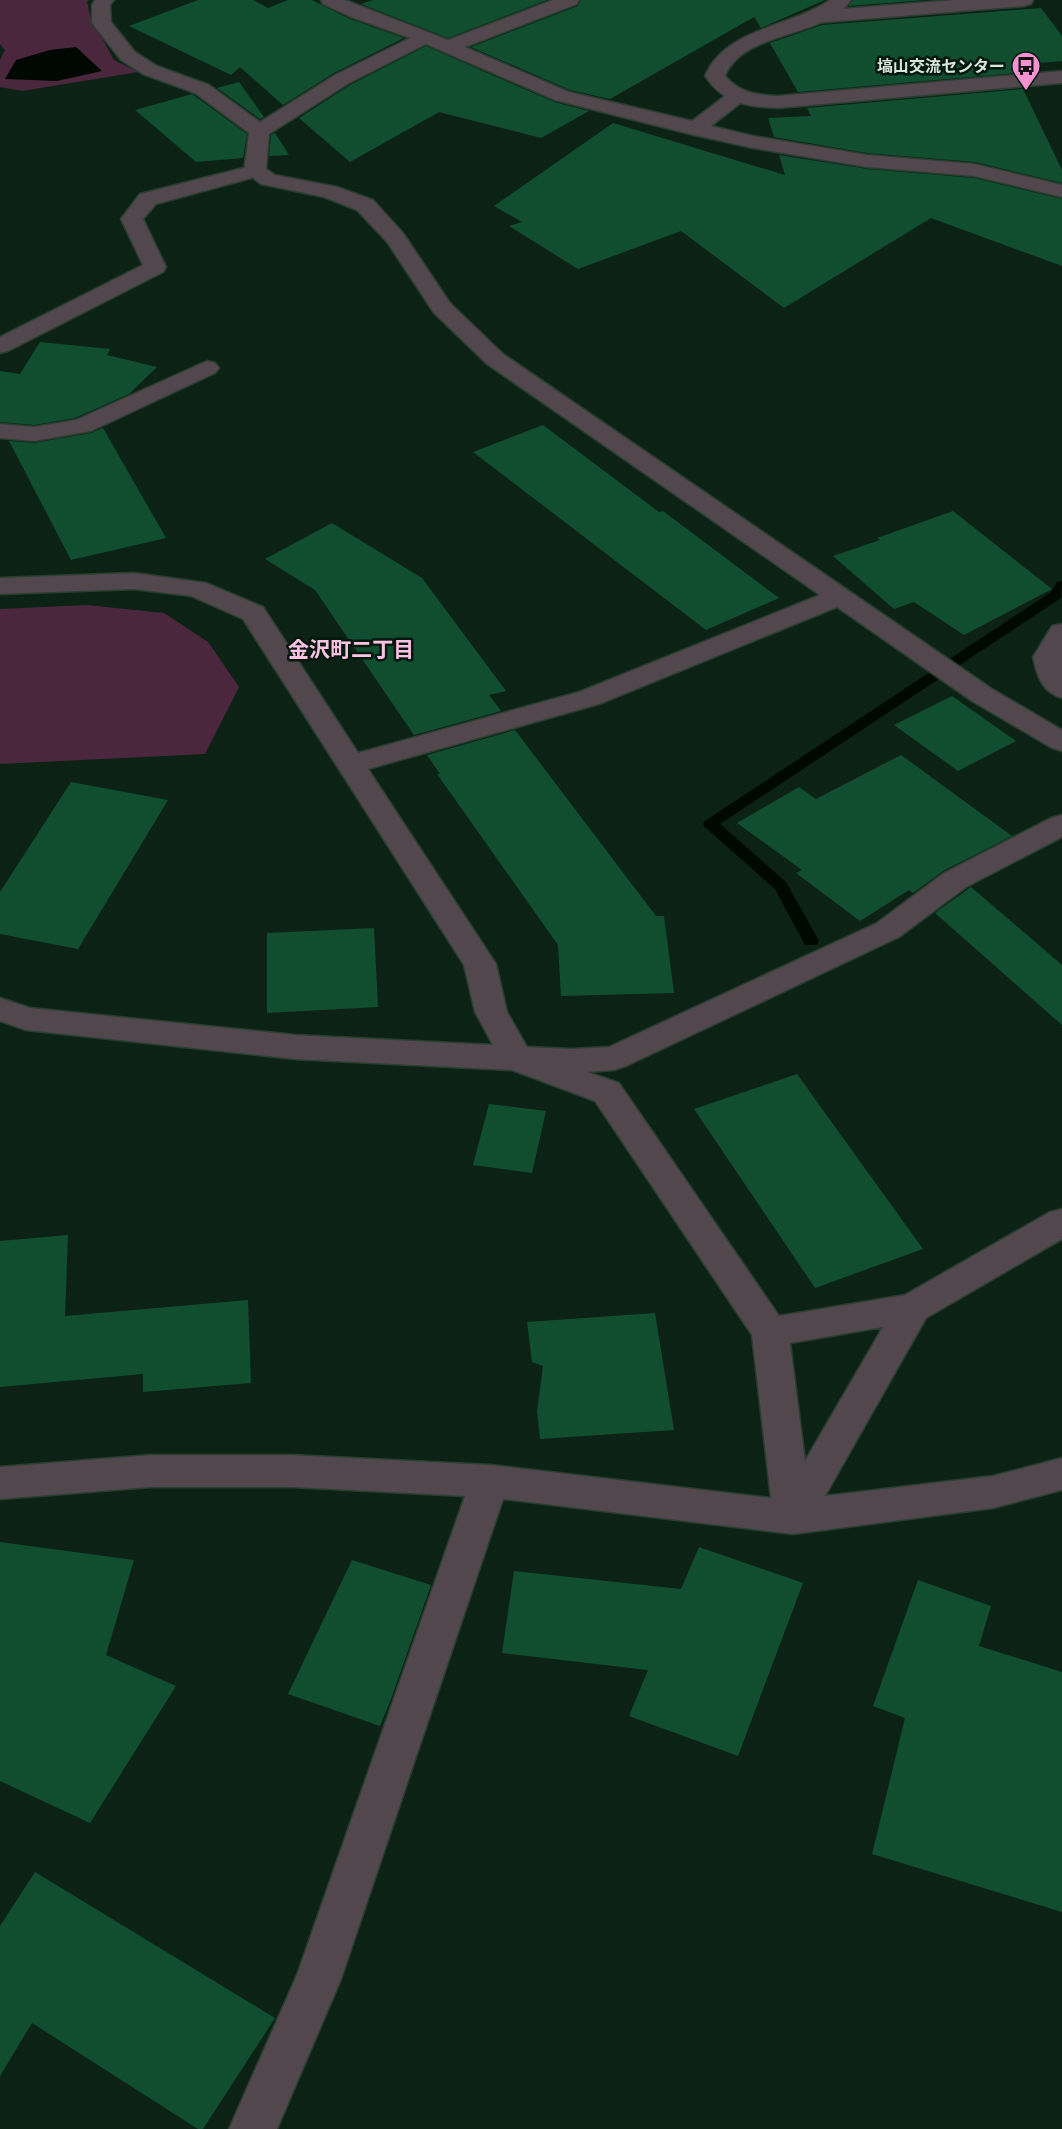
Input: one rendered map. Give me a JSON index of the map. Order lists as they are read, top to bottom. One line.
{"districts":["金沢町二丁目"],"places":{"bus stop":["塙山交流センター"]}}
